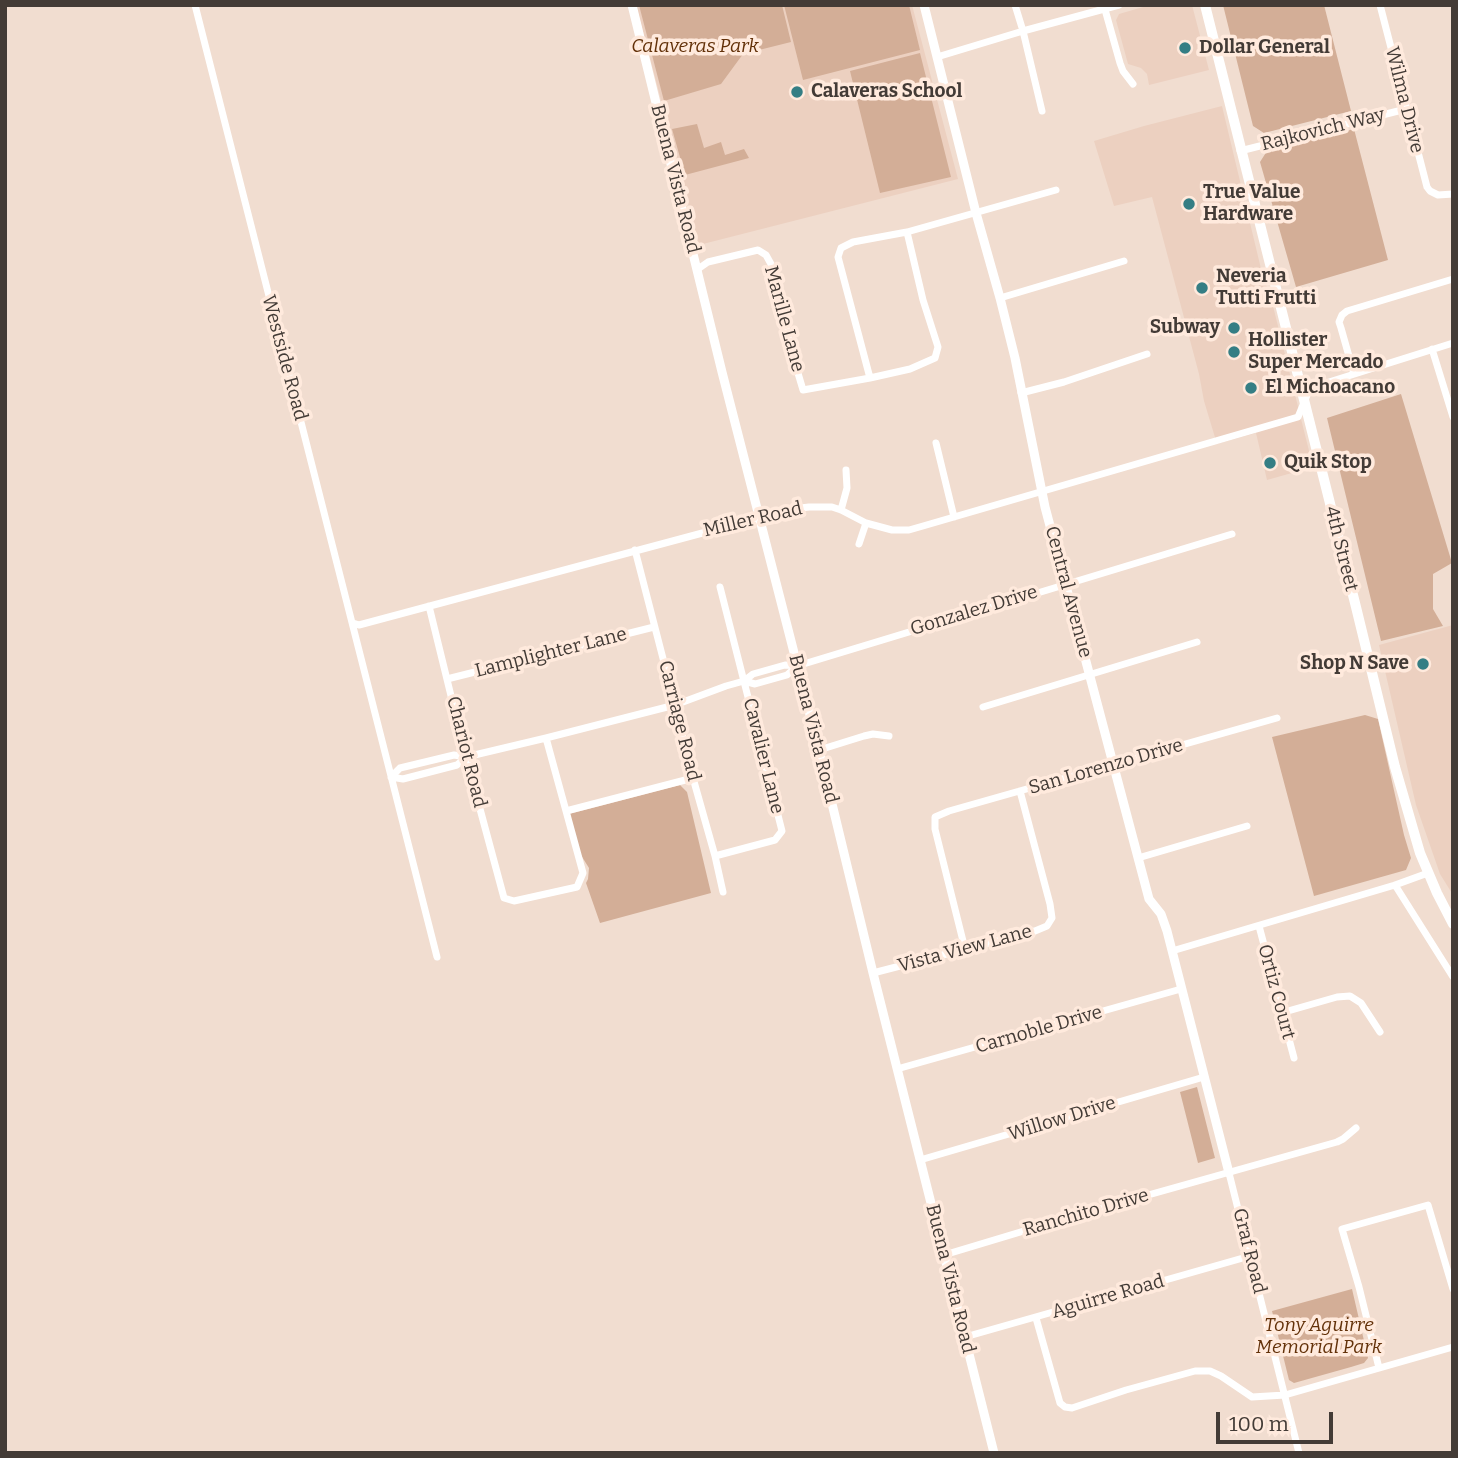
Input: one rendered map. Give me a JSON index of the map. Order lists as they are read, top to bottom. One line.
{"streets":{"main road":["4th Street"],"street":["Wilma Drive","Rajkovich Way","Buena Vista Road","Marille Lane","Westside Road","Miller Road","Central Avenue","Gonzalez Drive","Lamplighter Lane","Carriage Road","Chariot Road","Cavalier Lane","San Lorenzo Drive","Vista View Lane","Ortiz Court","Carnoble Drive","Willow Drive","Ranchito Drive","Graf Road","Aguirre Road"]},"crossings":[["Wilma Drive","Rajkovich Way"],["Rajkovich Way","4th Street"],["Buena Vista Road","Marille Lane"],["Buena Vista Road","Miller Road"],["Buena Vista Road","Gonzalez Drive"],["Buena Vista Road","Vista View Lane"],["Buena Vista Road","Carnoble Drive"],["Buena Vista Road","Willow Drive"],["Buena Vista Road","Ranchito Drive"],["Buena Vista Road","Aguirre Road"],["Westside Road","Miller Road"],["Westside Road","Gonzalez Drive"],["Miller Road","4th Street"],["Miller Road","Central Avenue"],["Miller Road","Carriage Road"],["Miller Road","Chariot Road"],["Central Avenue","Gonzalez Drive"],["Central Avenue","San Lorenzo Drive"],["Central Avenue","Carnoble Drive"],["Central Avenue","Willow Drive"],["Central Avenue","Ranchito Drive"],["Central Avenue","Graf Road"],["Gonzalez Drive","Carriage Road"],["Gonzalez Drive","Chariot Road"],["Gonzalez Drive","Cavalier Lane"],["Lamplighter Lane","Carriage Road"],["Lamplighter Lane","Chariot Road"],["Carriage Road","Cavalier Lane"],["San Lorenzo Drive","Vista View Lane"],["Ranchito Drive","Graf Road"],["Graf Road","Aguirre Road"]],"parks":["Calaveras Park","Tony Aguirre Memorial Park"],"places":["Dollar General","Calaveras School","True Value Hardware","Neveria Tutti Frutti","Subway","Hollister Super Mercado","El Michoacano","Quik Stop","Shop N Save"],"scale_bar":"100 m"}
